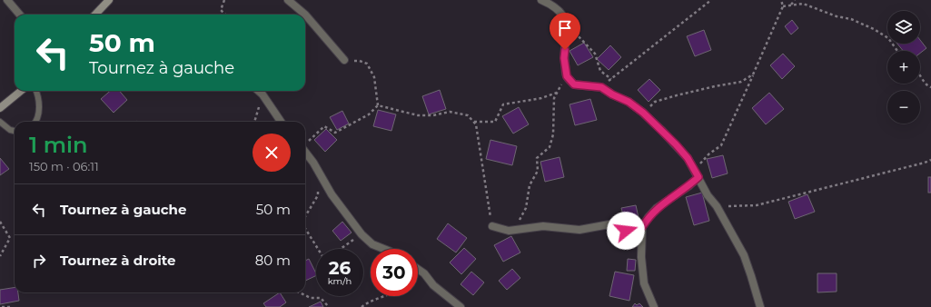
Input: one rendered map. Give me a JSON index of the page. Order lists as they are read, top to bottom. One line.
{"page":{"map_buttons":["+","−"],"turn":["50 m","Tournez à gauche"],"heading":["1 min","150 m · 06:11"],"list":[{"name":"Tournez à gauche","value":"50 m"},{"name":"Tournez à droite","value":"80 m"}],"speed":"26 km/h","limit":"30"}}
